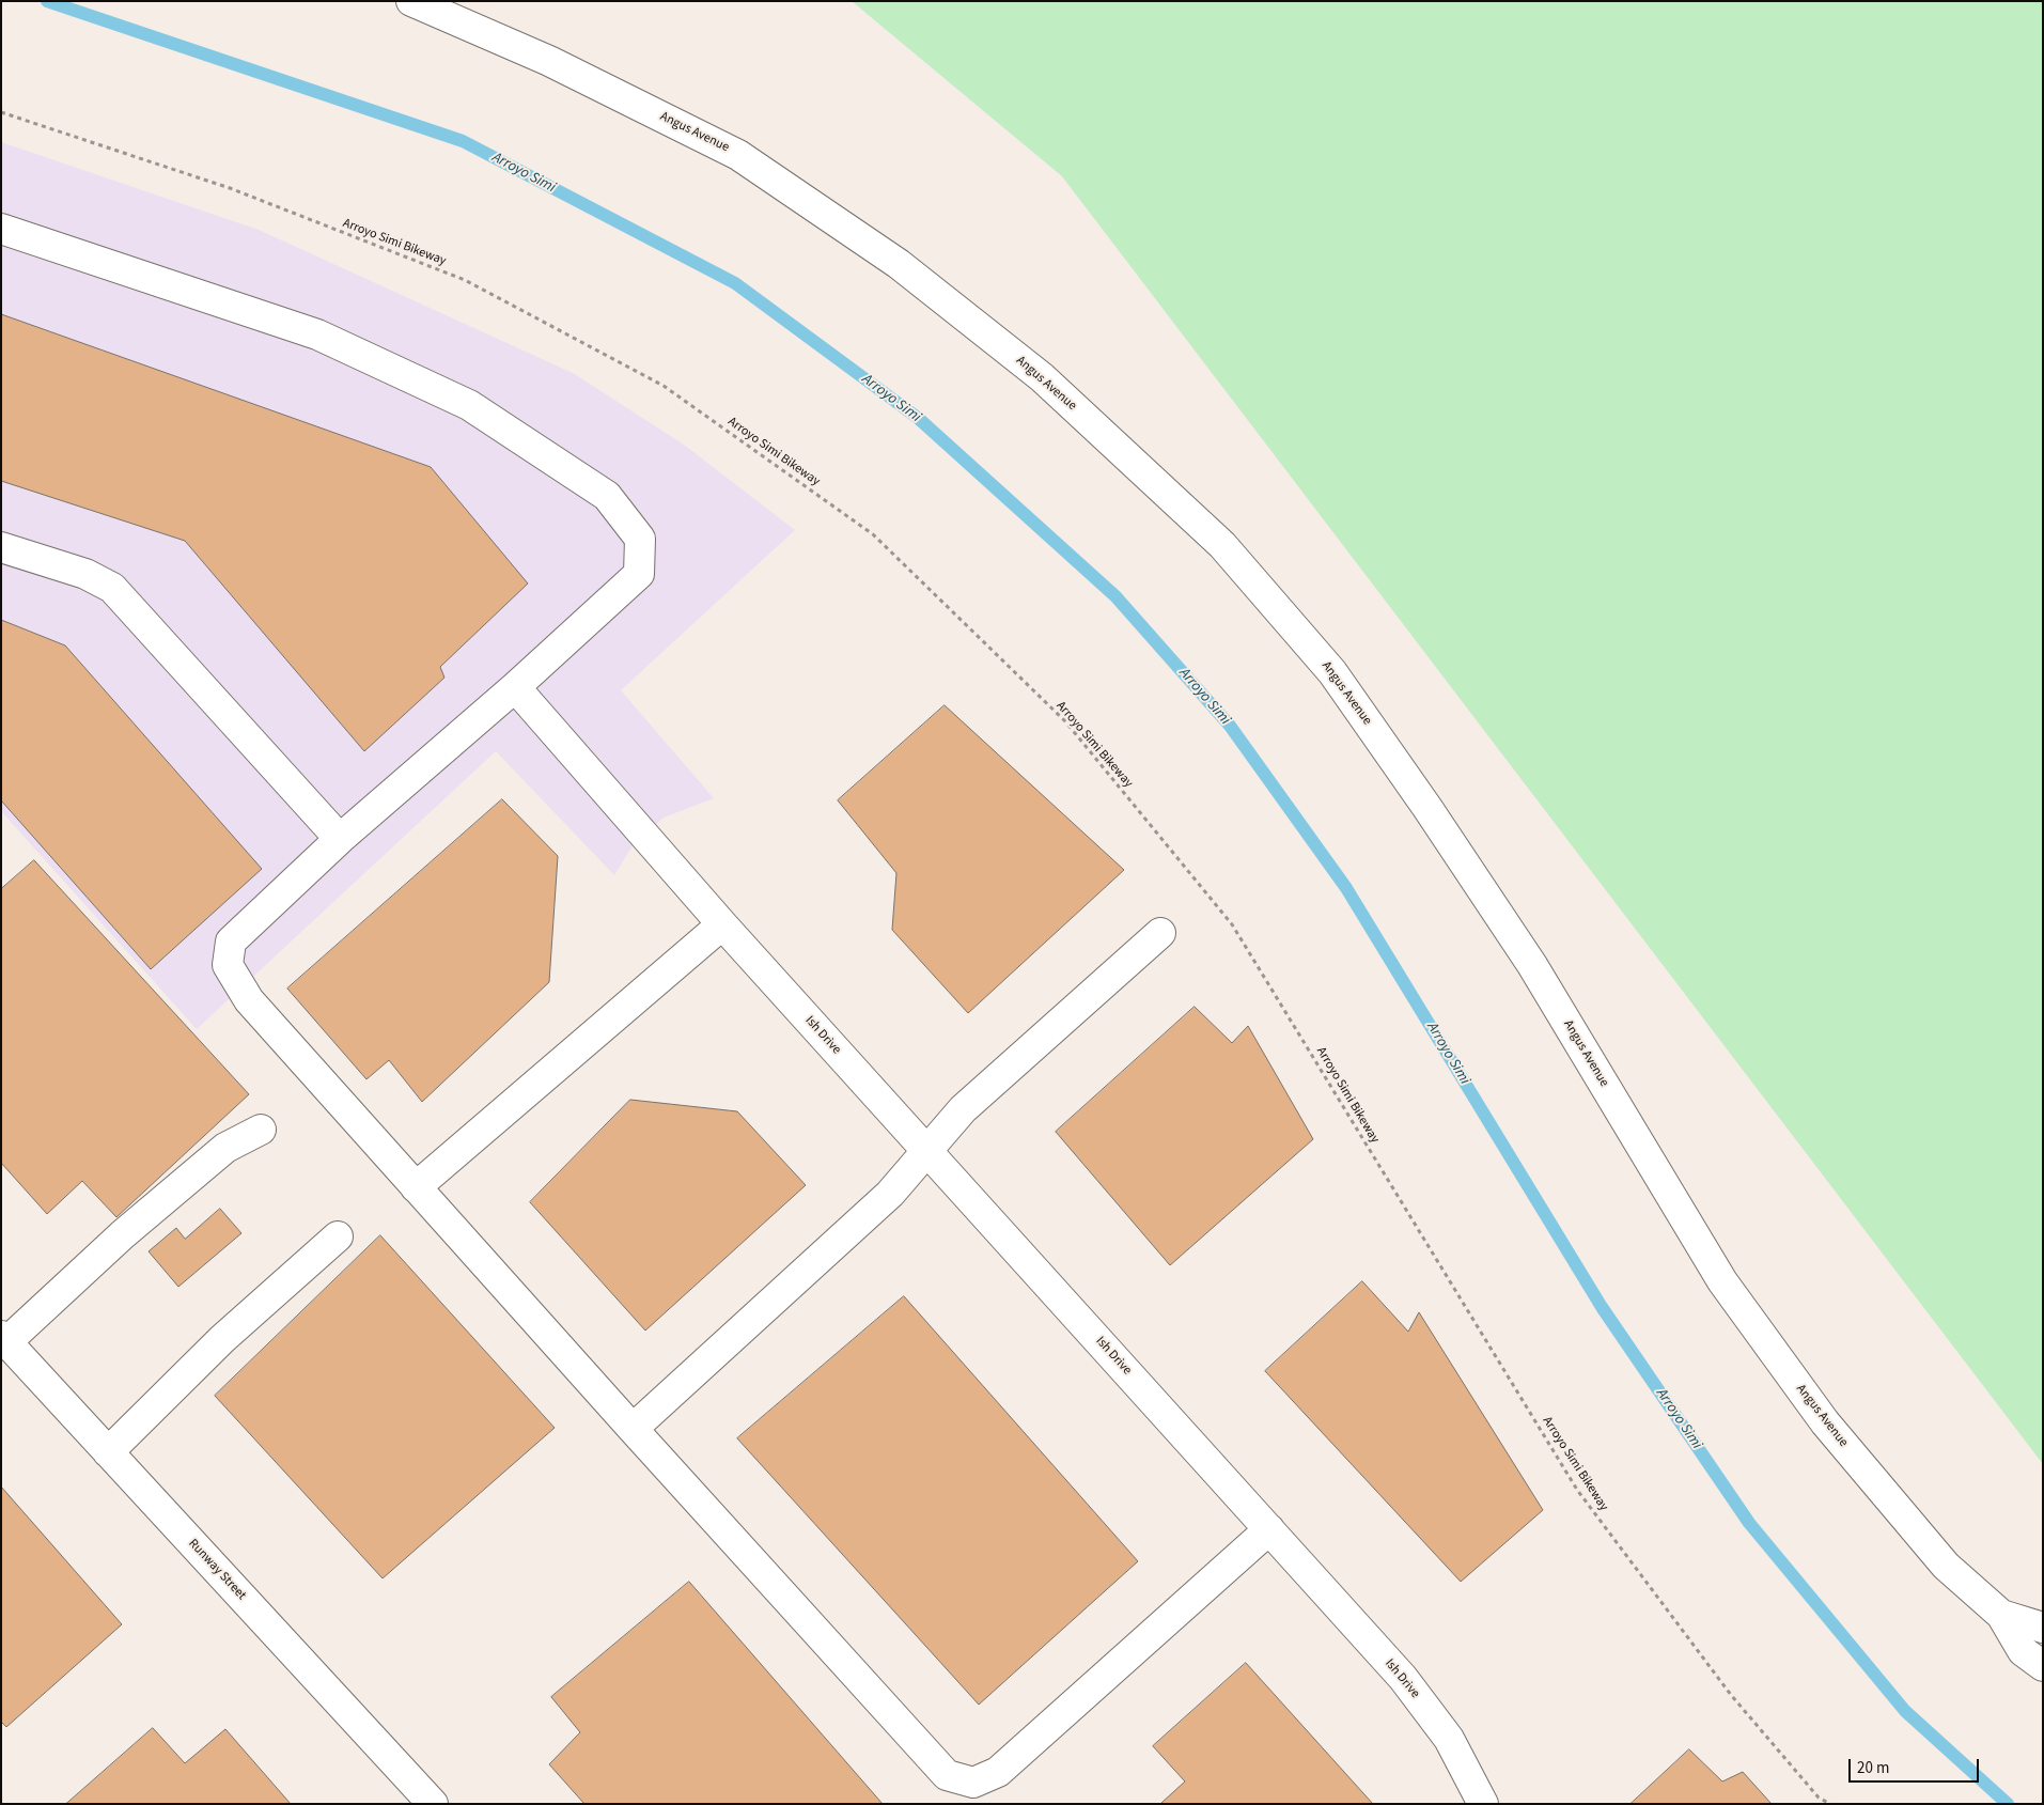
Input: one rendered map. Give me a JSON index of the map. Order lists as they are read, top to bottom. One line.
{"streets":{"street":["Angus Avenue","Ish Drive","Runway Street"],"path":["Arroyo Simi Bikeway"]},"water":["Arroyo Simi"],"scale_bar":"20 m"}
